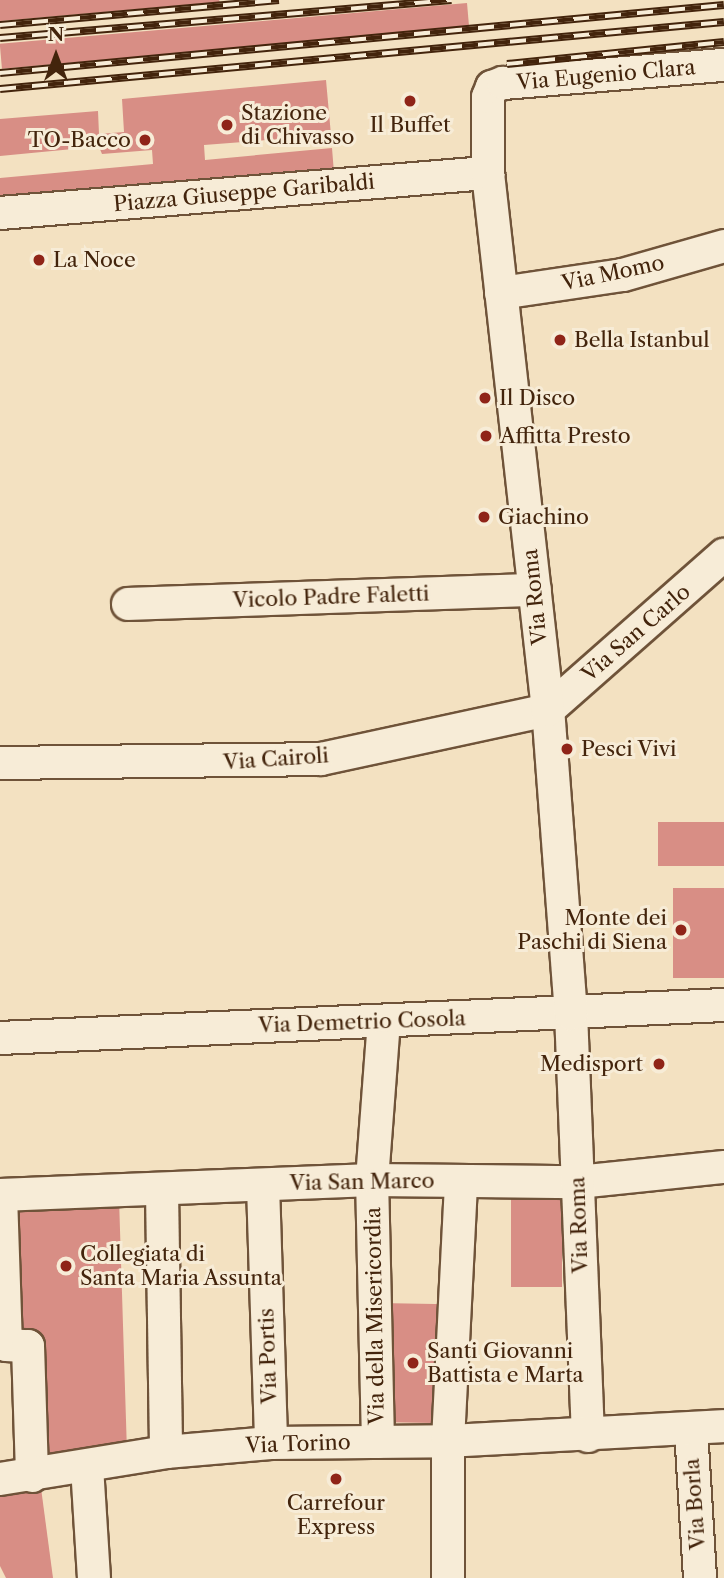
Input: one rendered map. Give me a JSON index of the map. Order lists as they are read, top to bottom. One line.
{"streets":{"street":["Via Eugenio Clara","Piazza Giuseppe Garibaldi","Via Momo","Vicolo Padre Faletti","Via Roma","Via San Carlo","Via Cairoli","Via Demetrio Cosola","Via San Marco","Via della Misericordia","Via Portis","Via Torino","Via Borla"]},"crossings":[["Via Eugenio Clara","Piazza Giuseppe Garibaldi"],["Via Eugenio Clara","Via Roma"],["Piazza Giuseppe Garibaldi","Via Roma"],["Via Momo","Via Roma"],["Vicolo Padre Faletti","Via Roma"],["Via Roma","Via San Carlo"],["Via Roma","Via Cairoli"],["Via Roma","Via Demetrio Cosola"],["Via Roma","Via San Marco"],["Via Roma","Via Torino"],["Via San Carlo","Via Cairoli"],["Via Demetrio Cosola","Via della Misericordia"],["Via San Marco","Via della Misericordia"],["Via San Marco","Via Portis"],["Via della Misericordia","Via Torino"],["Via Portis","Via Torino"],["Via Torino","Via Borla"]],"places":["Il Buffet","Stazione di Chivasso","TO-Bacco","La Noce","Bella Istanbul","Il Disco","Affitta Presto","Giachino","Pesci Vivi","Monte dei Paschi di Siena","Medisport","Collegiata di Santa Maria Assunta","Santi Giovanni Battista e Marta","Carrefour Express"],"north":"top"}
